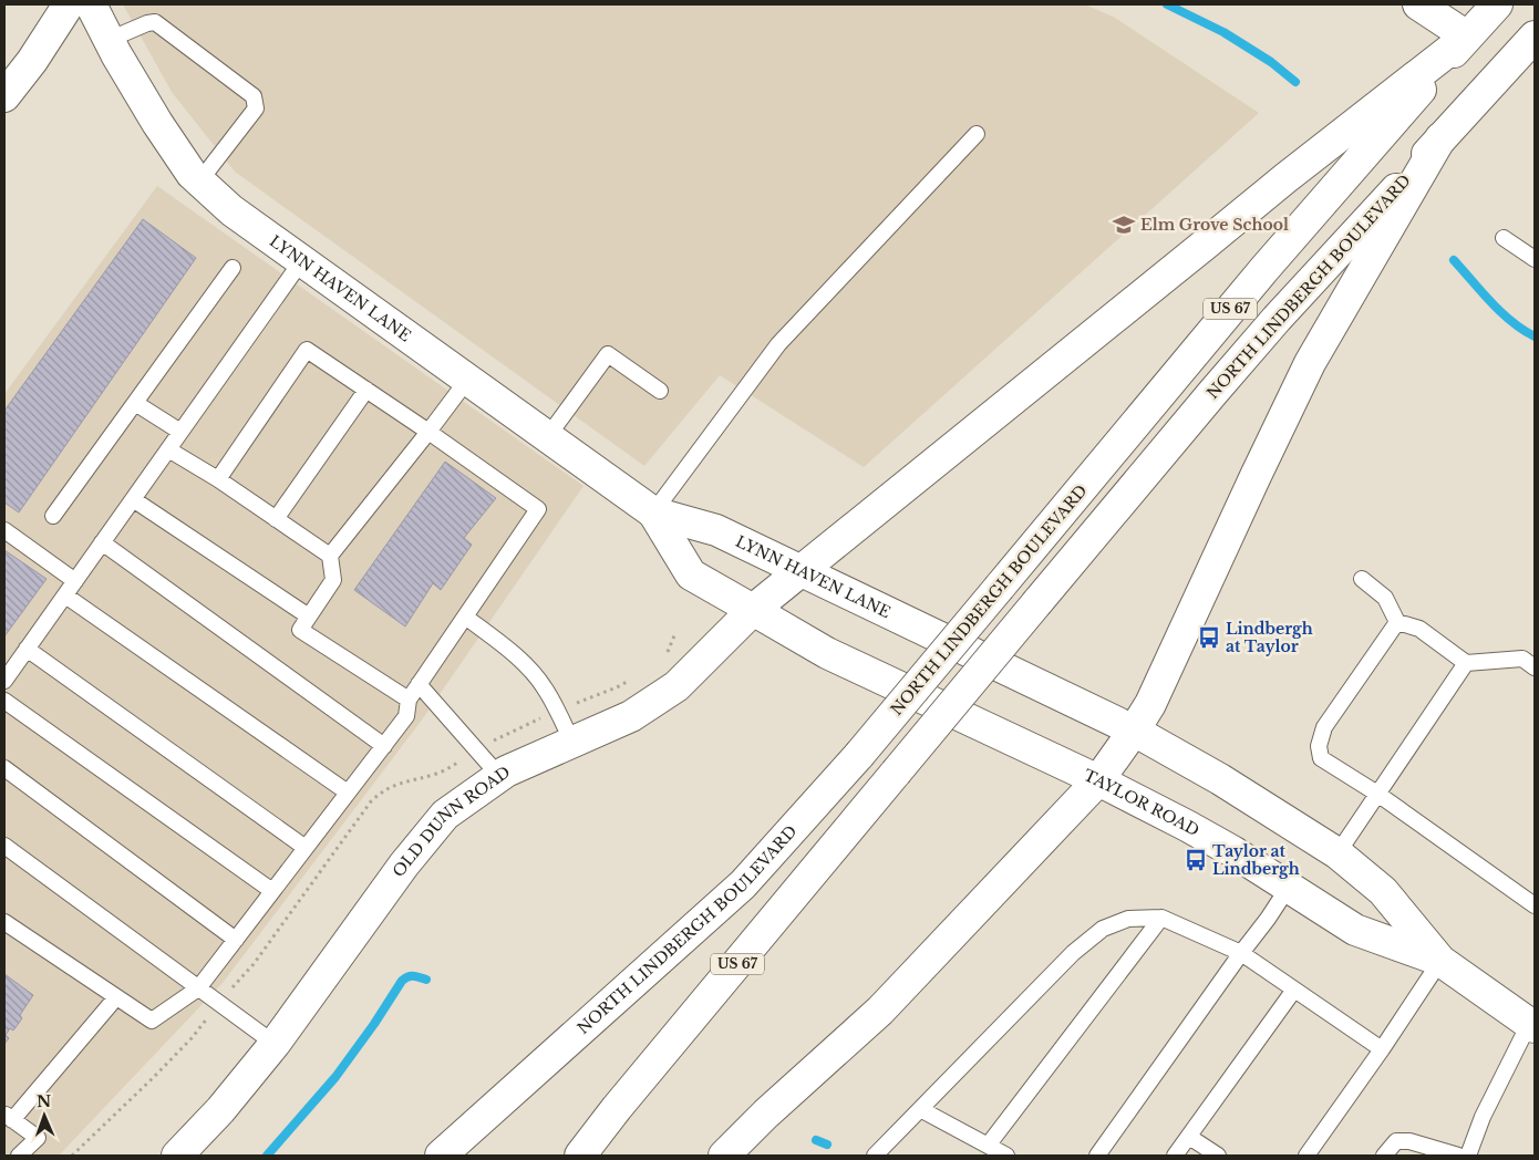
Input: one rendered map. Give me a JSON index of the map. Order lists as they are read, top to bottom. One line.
{"streets":{"main road":["NORTH LINDBERGH BOULEVARD","LYNN HAVEN LANE","US 67","TAYLOR ROAD","OLD DUNN ROAD"]},"crossings":[["NORTH LINDBERGH BOULEVARD","OLD DUNN ROAD"],["LYNN HAVEN LANE","TAYLOR ROAD"],["LYNN HAVEN LANE","OLD DUNN ROAD"]],"places":{"school or university":["Elm Grove School"],"bus stop":["Lindbergh at Taylor","Taylor at Lindbergh"]},"north":"top"}
